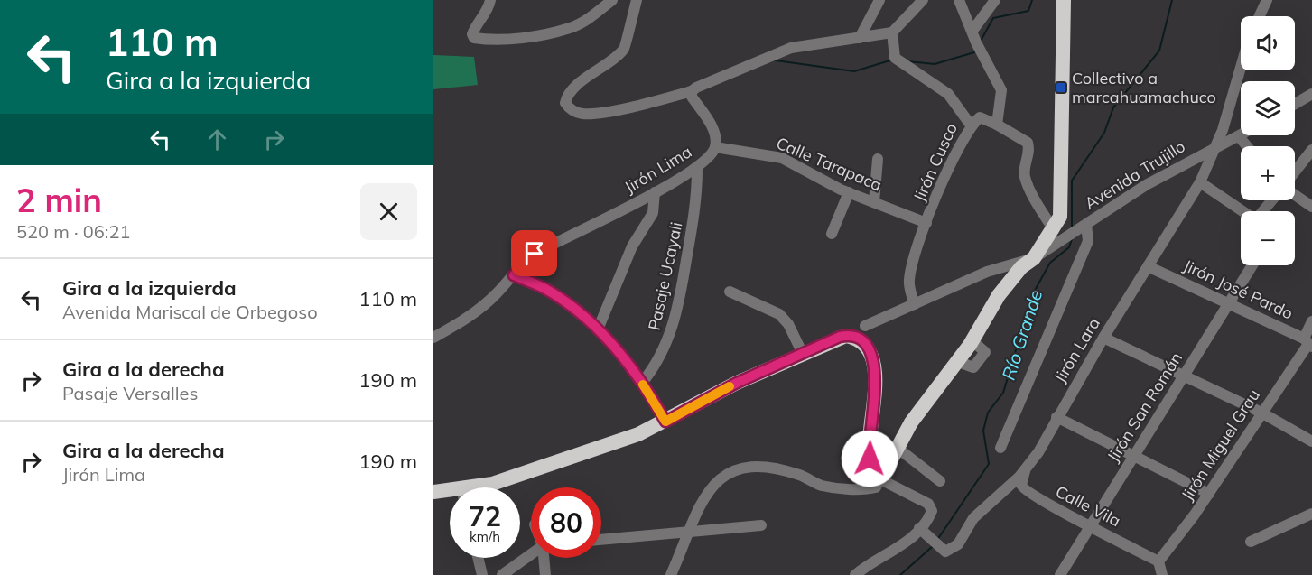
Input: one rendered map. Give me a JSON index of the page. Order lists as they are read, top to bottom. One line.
{"streets":{"street":["Jirón Cusco","Calle Tarapaca","Jirón Lima","Avenida Trujillo","Pasaje Ucayali","Jirón José Pardo","Jirón Lara","Jirón San Román","Jirón Miguel Grau","Calle Vila"]},"crossings":[["Jirón Cusco","Calle Tarapaca"],["Calle Tarapaca","Jirón Lima"],["Jirón Lima","Pasaje Ucayali"],["Avenida Trujillo","Jirón Lara"],["Jirón José Pardo","Jirón Lara"],["Jirón José Pardo","Jirón San Román"],["Jirón José Pardo","Jirón Miguel Grau"],["Jirón Lara","Calle Vila"],["Jirón San Román","Calle Vila"],["Jirón Miguel Grau","Calle Vila"]],"water":["Río Grande"],"places":{"transit":["Collectivo a marcahuamachuco"]},"page":{"turn":["110 m","Gira a la izquierda"],"map_buttons":["+","−"],"heading":["2 min","520 m · 06:21"],"list":[{"name":"Gira a la izquierda","note":"Avenida Mariscal de Orbegoso","value":"110 m"},{"name":"Gira a la derecha","note":"Pasaje Versalles","value":"190 m"},{"name":"Gira a la derecha","note":"Jirón Lima","value":"190 m"}],"speed":"72 km/h","limit":"80"}}
